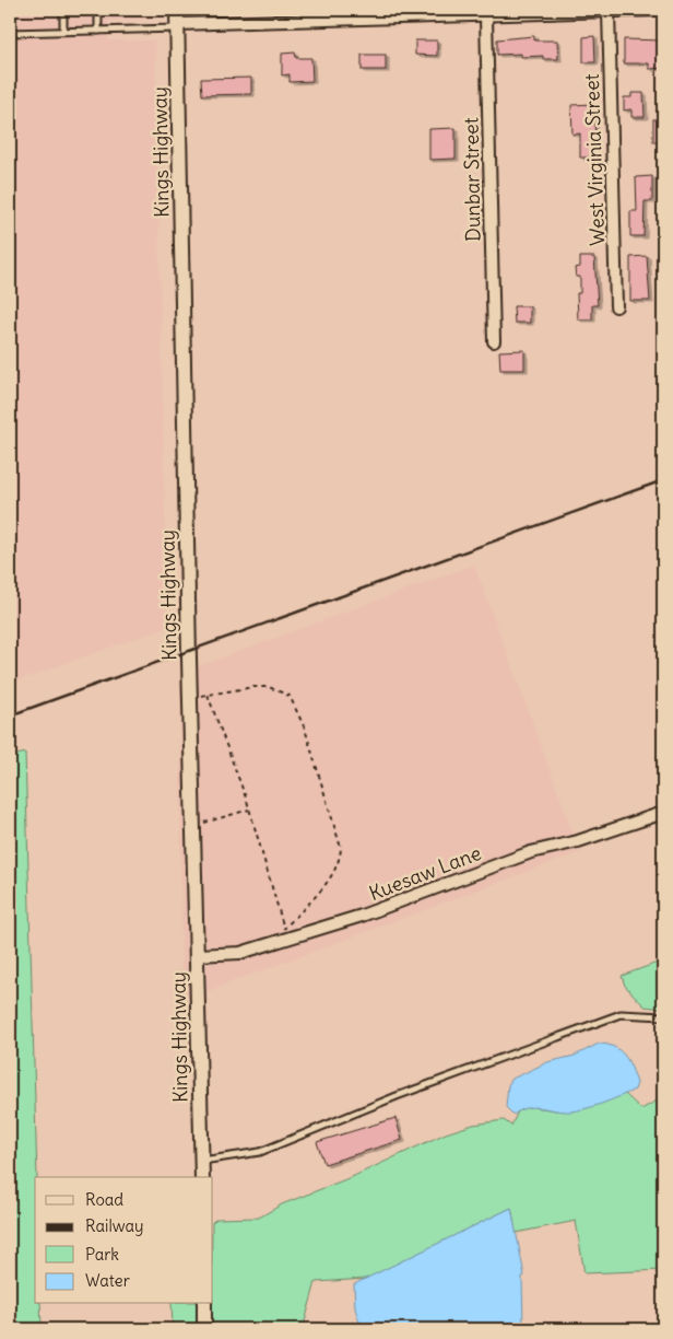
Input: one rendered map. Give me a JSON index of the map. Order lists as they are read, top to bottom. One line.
{"streets":{"street":["Kings Highway","West Virginia Street","Dunbar Street","Kuesaw Lane"]},"crossings":[["Kings Highway","Kuesaw Lane"]],"legend":["Road","Railway","Park","Water"]}
